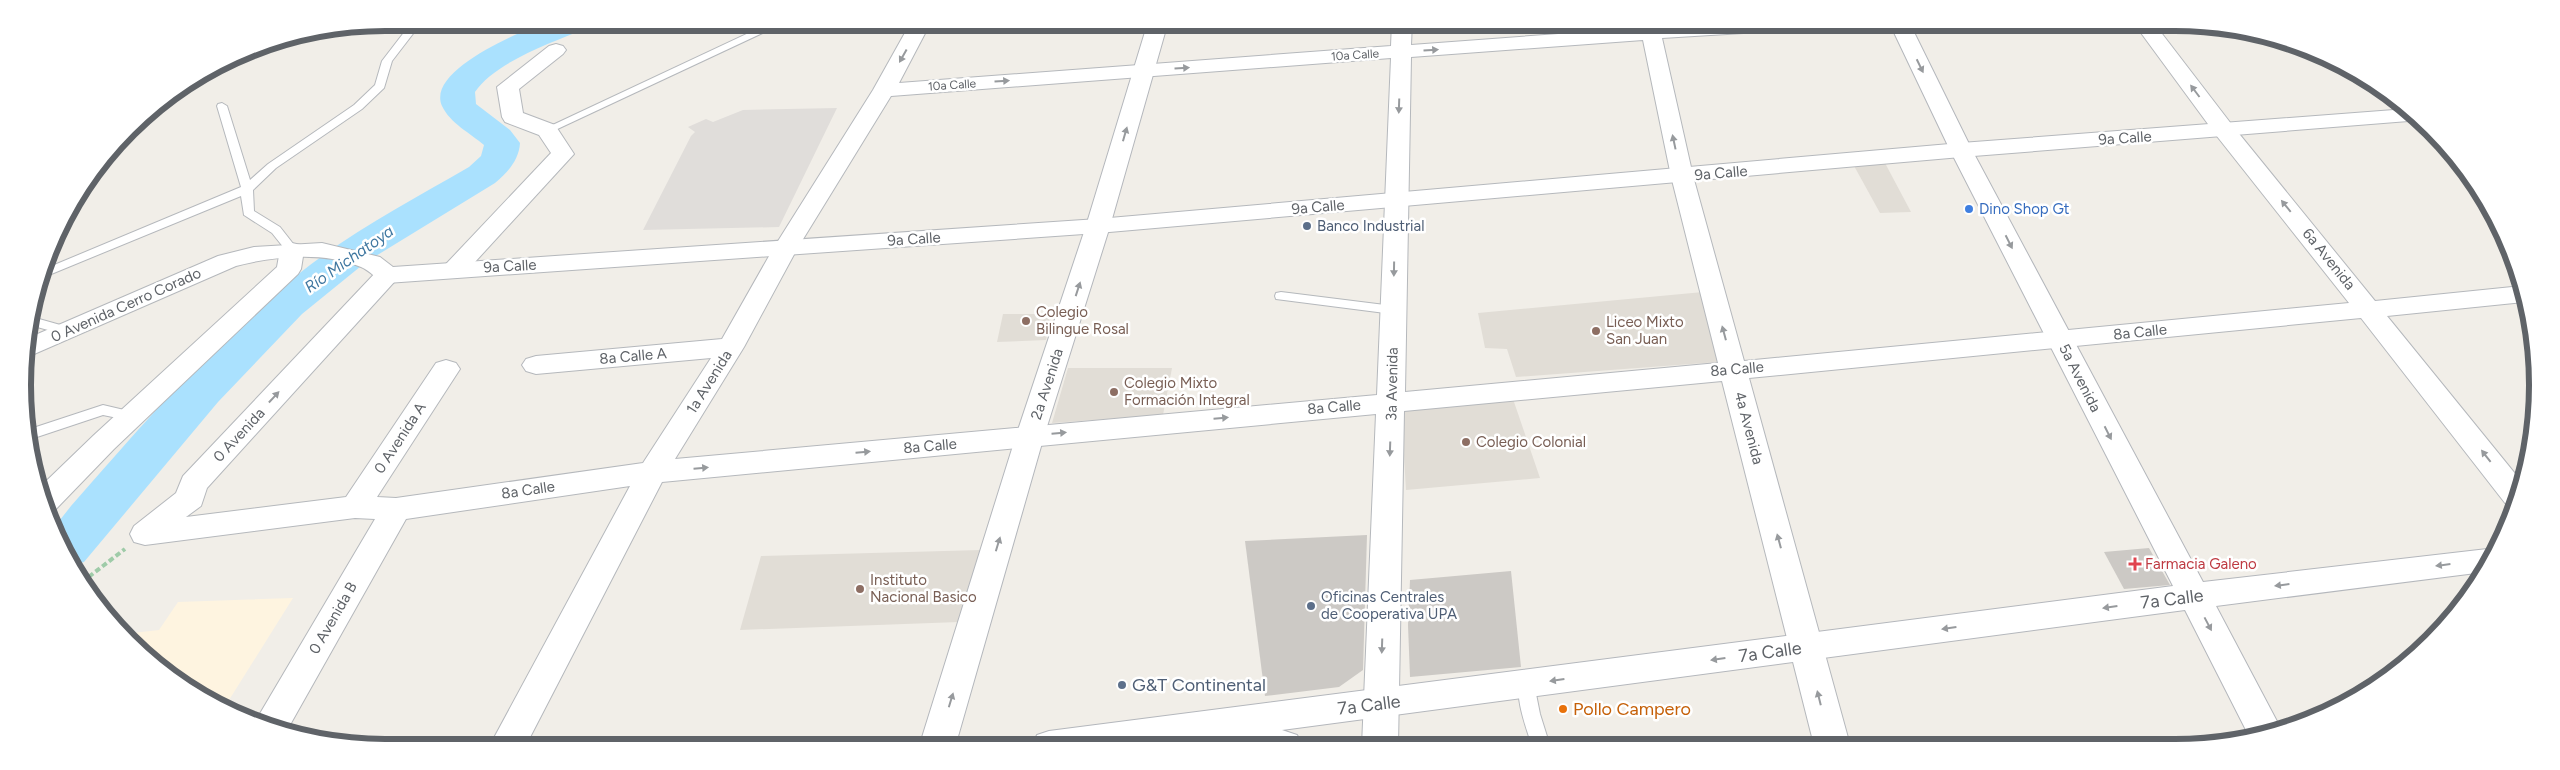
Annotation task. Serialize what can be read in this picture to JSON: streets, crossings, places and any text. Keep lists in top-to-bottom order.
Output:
{
  "streets": {
    "street": [
      "10a Calle",
      "9a Calle",
      "6a Avenida",
      "0 Avenida Cerro Corado",
      "8a Calle",
      "8a Calle A",
      "5a Avenida",
      "1a Avenida",
      "2a Avenida",
      "3a Avenida",
      "4a Avenida",
      "0 Avenida",
      "0 Avenida A",
      "7a Calle",
      "0 Avenida B"
    ]
  },
  "crossings": [
    ["10a Calle", "1a Avenida"],
    ["10a Calle", "2a Avenida"],
    ["10a Calle", "3a Avenida"],
    ["9a Calle", "6a Avenida"],
    ["9a Calle", "0 Avenida Cerro Corado"],
    ["9a Calle", "5a Avenida"],
    ["9a Calle", "1a Avenida"],
    ["9a Calle", "2a Avenida"],
    ["9a Calle", "3a Avenida"],
    ["9a Calle", "4a Avenida"],
    ["9a Calle", "0 Avenida"],
    ["6a Avenida", "8a Calle"],
    ["8a Calle", "5a Avenida"],
    ["8a Calle", "1a Avenida"],
    ["8a Calle", "2a Avenida"],
    ["8a Calle", "3a Avenida"],
    ["8a Calle", "4a Avenida"],
    ["8a Calle", "0 Avenida"],
    ["8a Calle", "0 Avenida A"],
    ["8a Calle", "0 Avenida B"],
    ["8a Calle A", "1a Avenida"],
    ["5a Avenida", "7a Calle"],
    ["3a Avenida", "7a Calle"],
    ["4a Avenida", "7a Calle"]
  ],
  "one_way": [
    "10a Calle",
    "6a Avenida",
    "5a Avenida",
    "2a Avenida",
    "3a Avenida",
    "4a Avenida",
    "7a Calle"
  ],
  "water": ["Río Michatoya"],
  "places": {
    "other": [
      "Dino Shop Gt",
      "Banco Industrial",
      "Colegio Bilingue Rosal",
      "Liceo Mixto San Juan",
      "Colegio Mixto Formación Integral",
      "Colegio Colonial",
      "Instituto Nacional Basico",
      "Oficinas Centrales de Cooperativa UPA",
      "G&T Continental",
      "Pollo Campero"
    ],
    "health": ["Farmacia Galeno"]
  }
}
